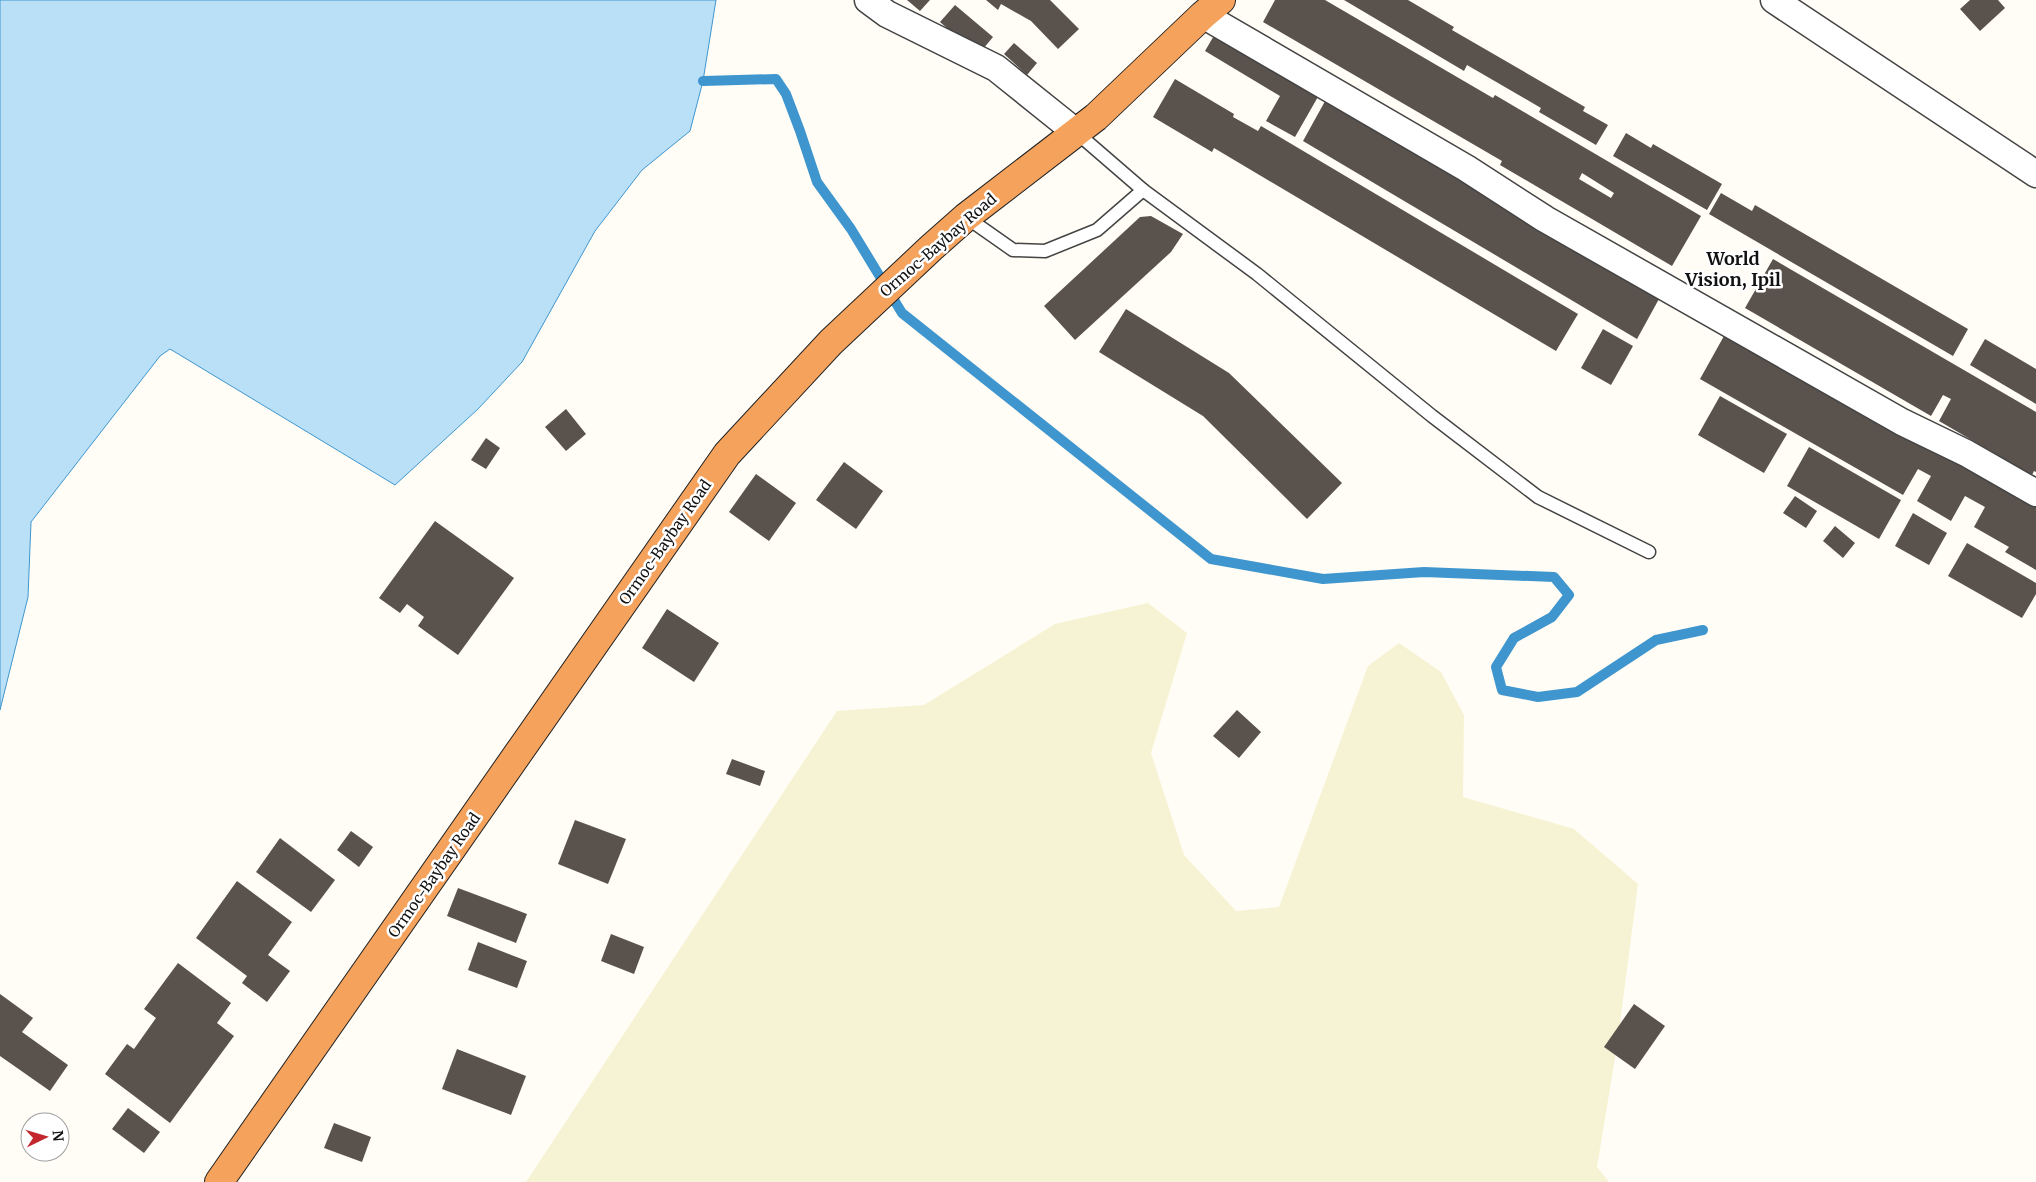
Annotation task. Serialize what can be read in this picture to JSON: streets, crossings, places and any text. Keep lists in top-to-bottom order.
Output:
{
  "streets": {
    "highway": ["Ormoc-Baybay Road"]
  },
  "districts": ["World Vision, Ipil"],
  "north": "right"
}
